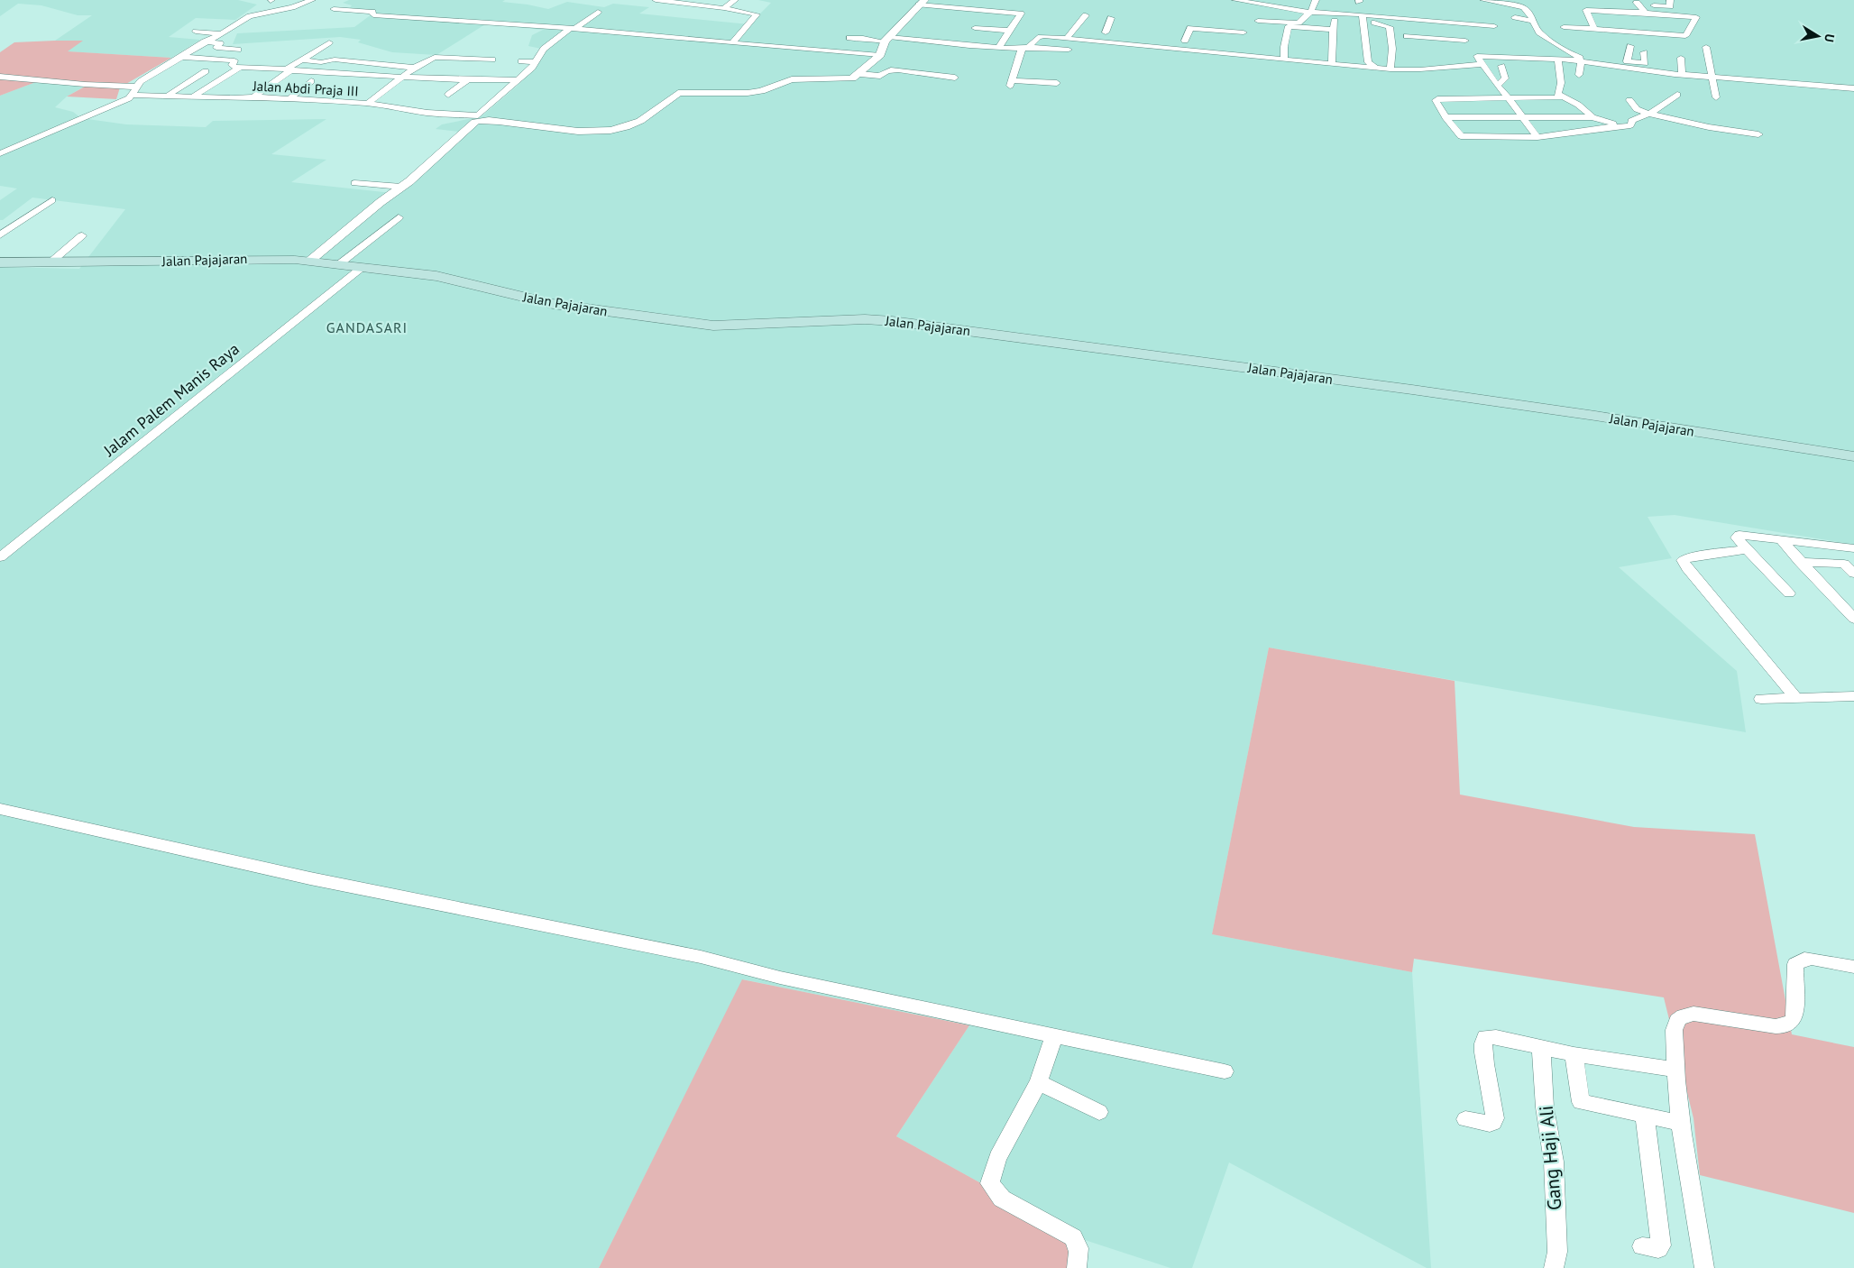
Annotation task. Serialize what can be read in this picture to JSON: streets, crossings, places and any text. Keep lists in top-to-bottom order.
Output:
{
  "streets": {
    "main road": ["Jalan Pajajaran"],
    "street": ["Jalan Abdi Praja III", "Jalam Palem Manis Raya", "Gang Haji Ali"]
  },
  "crossings": [
    ["Jalan Pajajaran", "Jalam Palem Manis Raya"]
  ],
  "districts": ["GANDASARI"],
  "north": "right"
}
